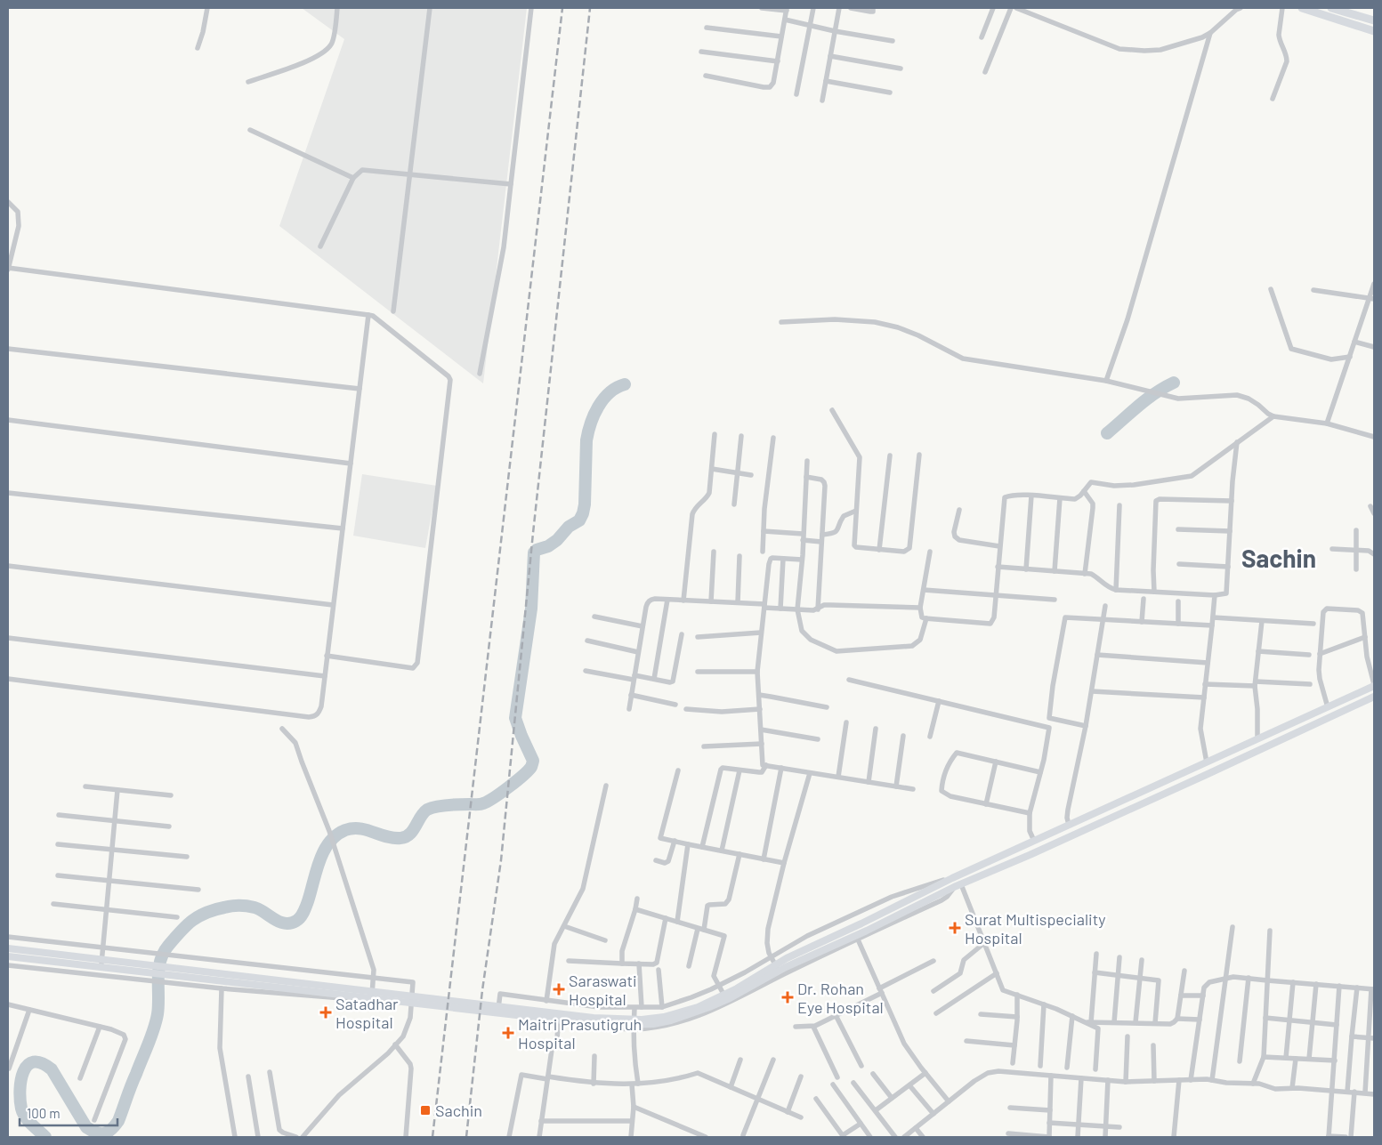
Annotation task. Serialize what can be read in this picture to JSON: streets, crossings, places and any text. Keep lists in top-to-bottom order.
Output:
{
  "districts": ["Sachin"],
  "places": {
    "health": [
      "Surat Multispeciality Hospital",
      "Saraswati Hospital",
      "Dr. Rohan Eye Hospital",
      "Satadhar Hospital",
      "Maitri Prasutigruh Hospital"
    ],
    "transit": ["Sachin"]
  },
  "scale_bar": "100 m"
}
